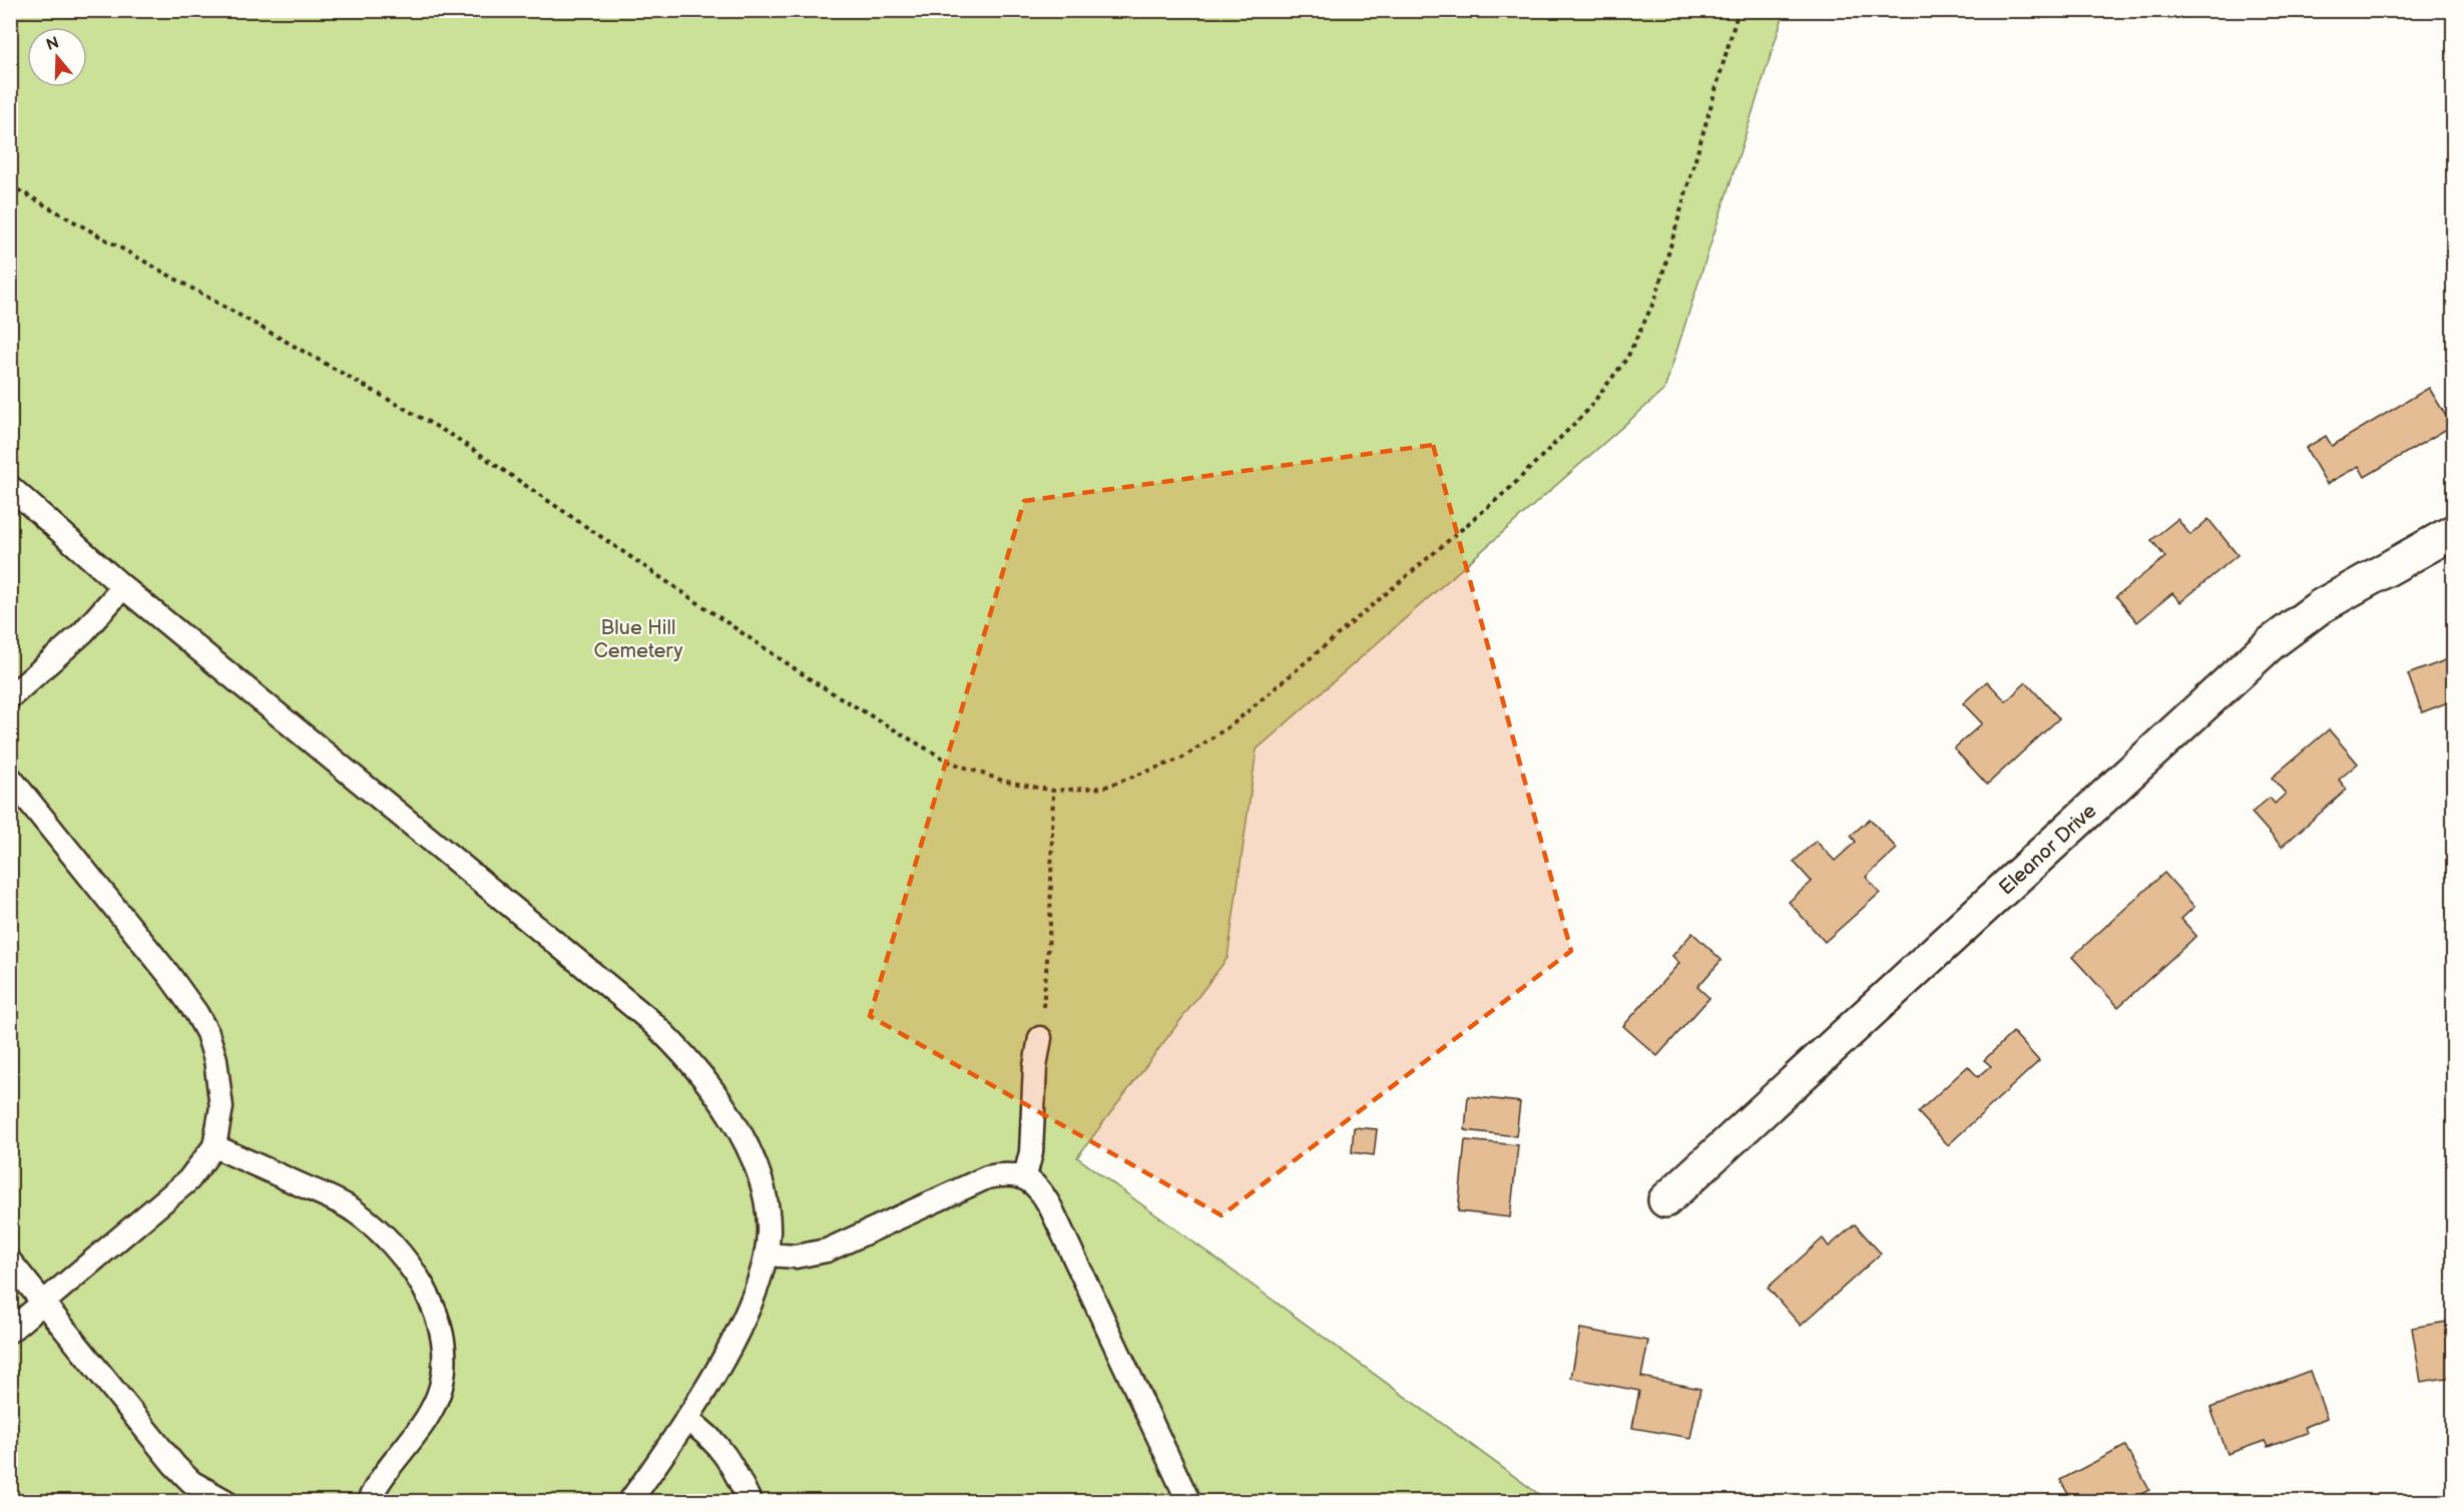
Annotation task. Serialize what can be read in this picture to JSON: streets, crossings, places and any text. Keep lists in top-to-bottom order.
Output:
{
  "streets": {
    "street": ["Eleanor Drive"]
  },
  "parks": ["Blue Hill Cemetery"],
  "north": "top"
}
